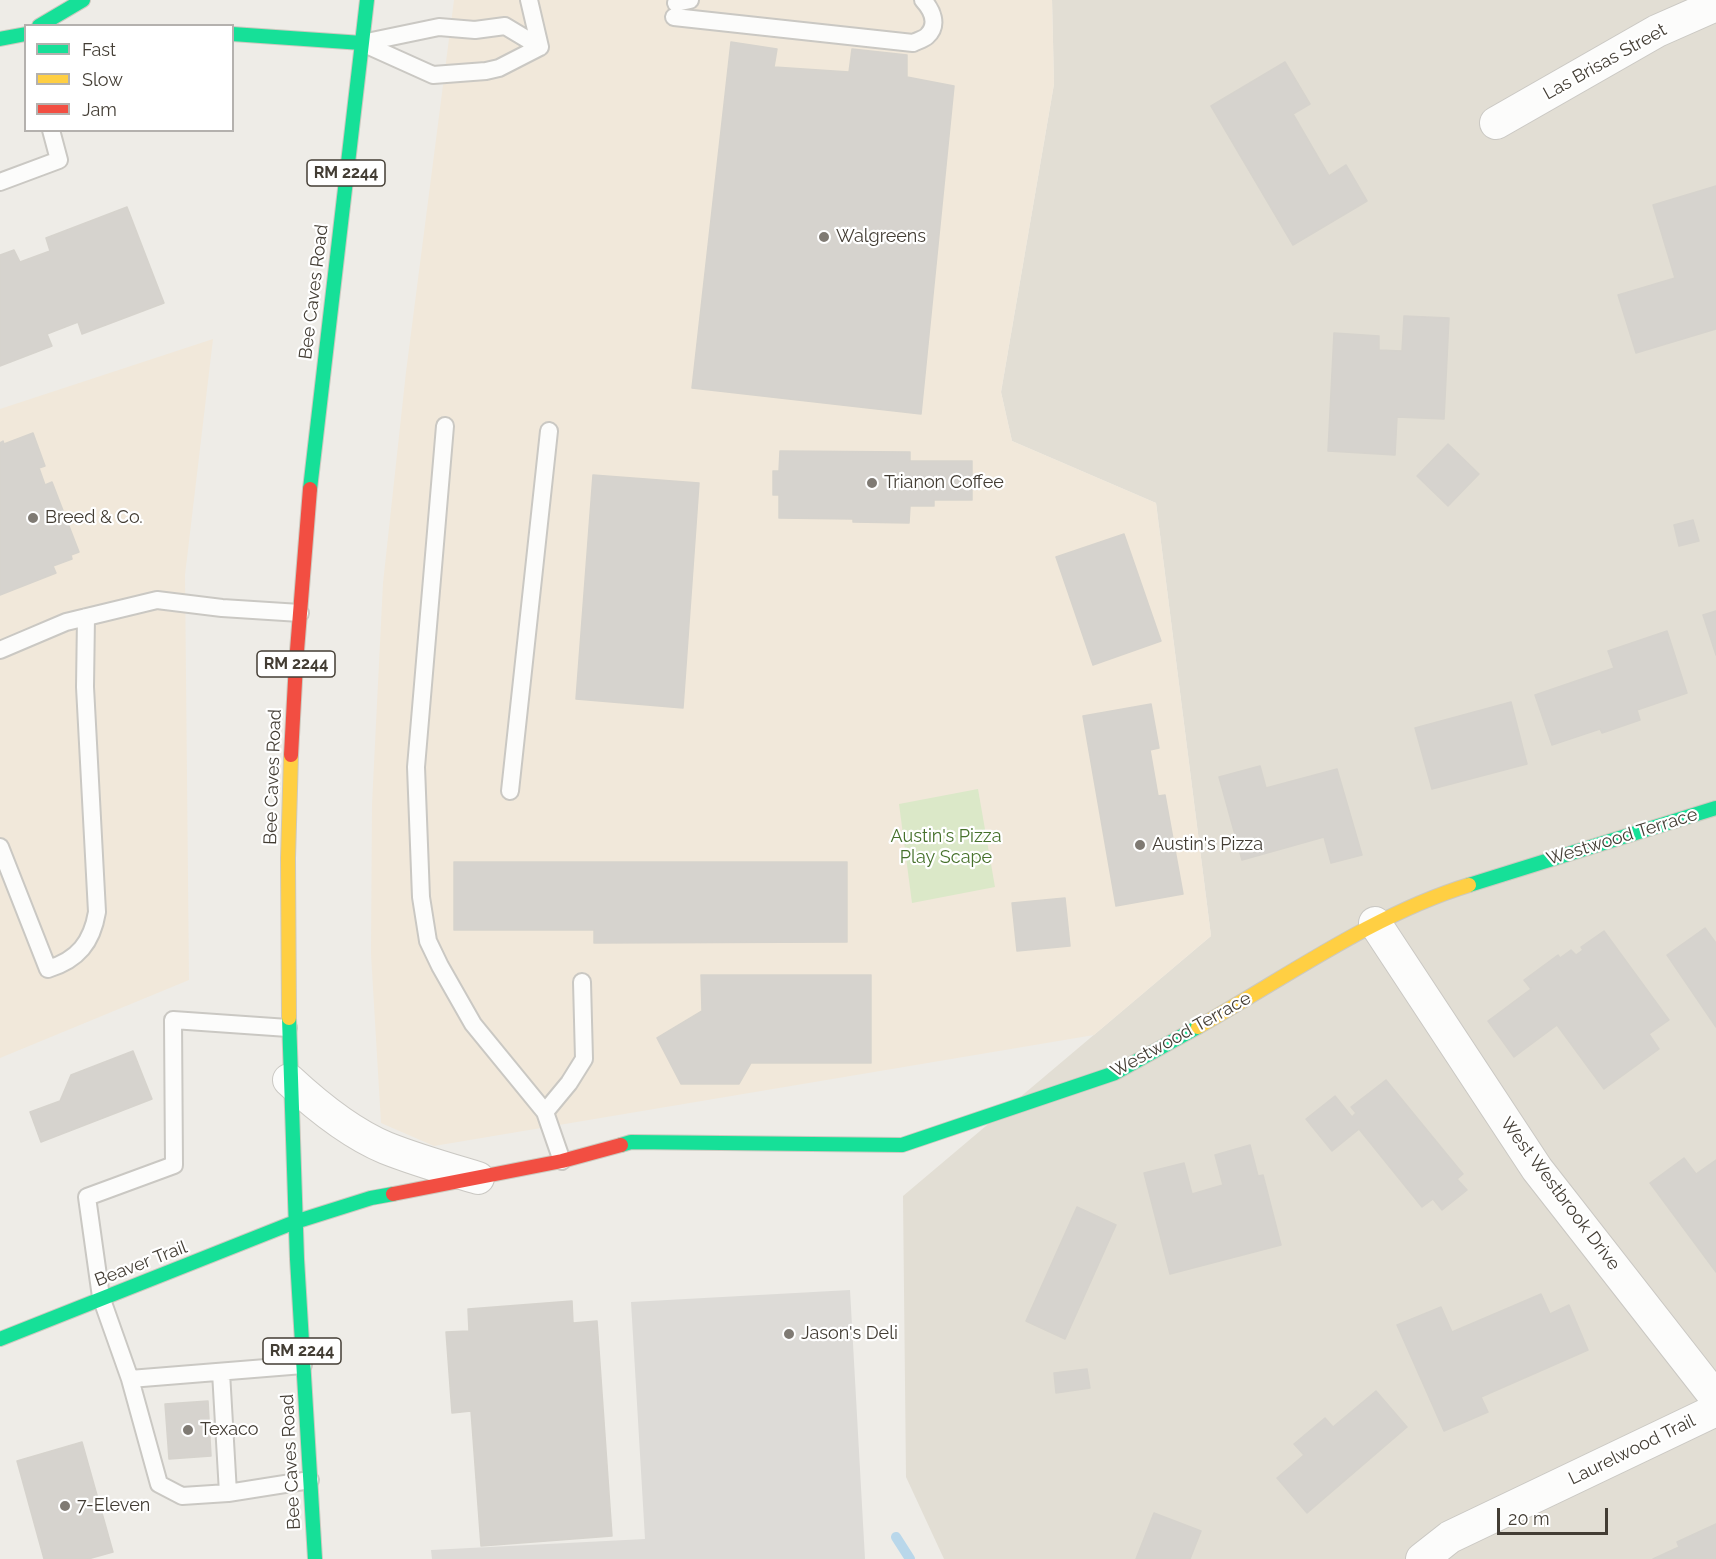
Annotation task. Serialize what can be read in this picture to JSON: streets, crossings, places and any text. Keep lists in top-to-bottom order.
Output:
{
  "streets": {
    "street": [
      "Las Brisas Street",
      "RM 2244",
      "Bee Caves Road",
      "Westwood Terrace",
      "West Westbrook Drive",
      "Beaver Trail",
      "Laurelwood Trail"
    ]
  },
  "crossings": [
    ["Bee Caves Road", "Westwood Terrace"],
    ["Bee Caves Road", "Beaver Trail"],
    ["Westwood Terrace", "West Westbrook Drive"],
    ["Westwood Terrace", "Beaver Trail"]
  ],
  "parks": ["Austin's Pizza Play Scape"],
  "places": [
    "Walgreens",
    "Trianon Coffee",
    "Breed & Co.",
    "Austin's Pizza",
    "Jason's Deli",
    "Texaco",
    "7-Eleven"
  ],
  "legend": ["Fast", "Slow", "Jam"],
  "scale_bar": "20 m"
}
